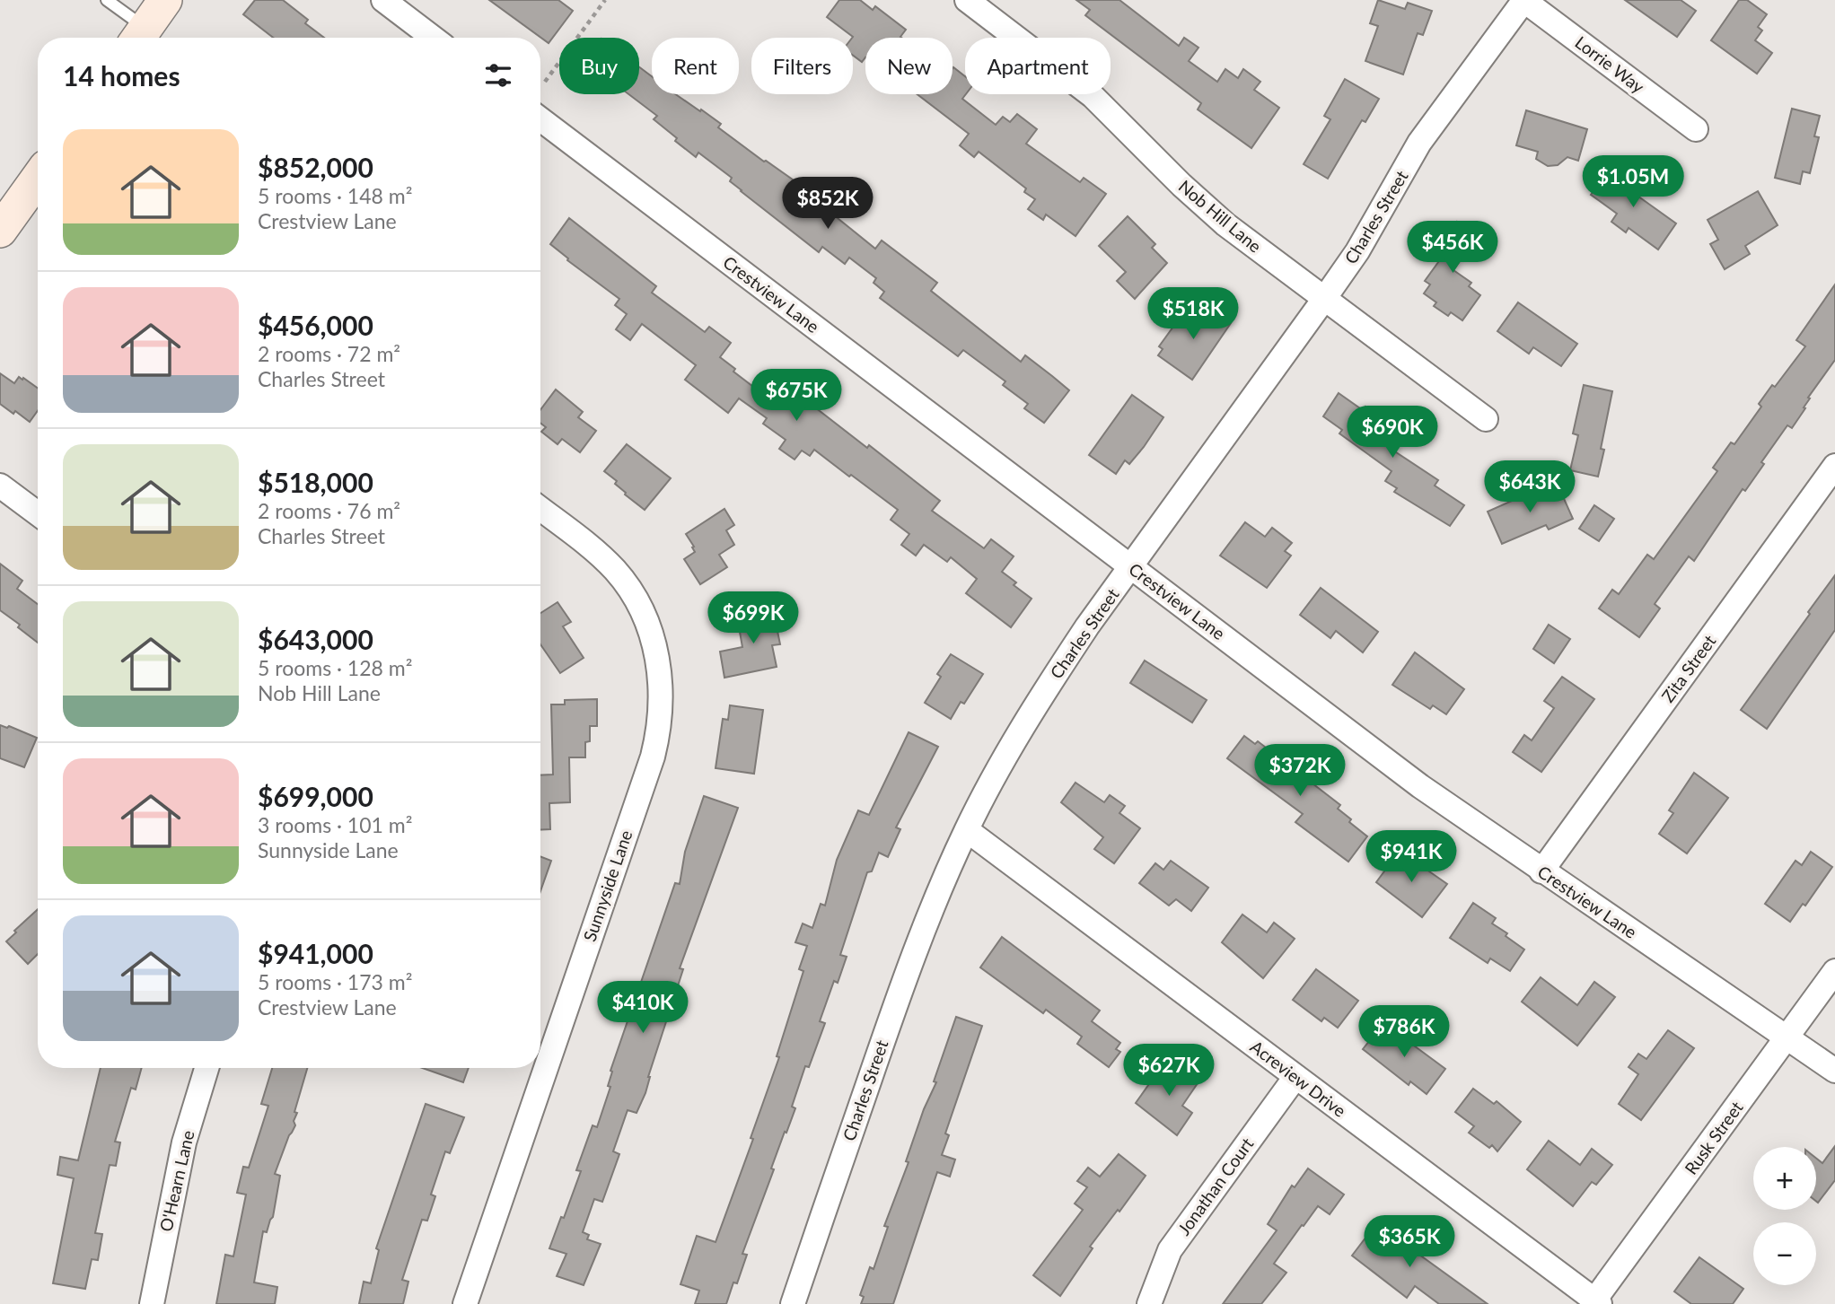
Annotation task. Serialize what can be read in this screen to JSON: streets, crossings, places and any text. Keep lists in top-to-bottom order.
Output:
{
  "streets": {
    "street": [
      "Lorrie Way",
      "Nob Hill Lane",
      "Charles Street",
      "Crestview Lane",
      "Zita Street",
      "Sunnyside Lane",
      "Acreview Drive",
      "Rusk Street",
      "O'Hearn Lane",
      "Jonathan Court"
    ]
  },
  "crossings": [
    ["Lorrie Way", "Charles Street"],
    ["Nob Hill Lane", "Charles Street"],
    ["Charles Street", "Crestview Lane"],
    ["Charles Street", "Acreview Drive"],
    ["Crestview Lane", "Zita Street"],
    ["Crestview Lane", "Rusk Street"],
    ["Acreview Drive", "Rusk Street"],
    ["Acreview Drive", "Jonathan Court"]
  ],
  "page": {
    "chip": [
      "Buy",
      "Rent",
      "Filters",
      "New",
      "Apartment"
    ],
    "heading": "14 homes",
    "list": [
      {
        "name": "$852,000",
        "note": "5 rooms · 148 m² · Crestview Lane"
      },
      {
        "name": "$456,000",
        "note": "2 rooms · 72 m² · Charles Street"
      },
      {
        "name": "$518,000",
        "note": "2 rooms · 76 m² · Charles Street"
      },
      {
        "name": "$643,000",
        "note": "5 rooms · 128 m² · Nob Hill Lane"
      },
      {
        "name": "$699,000",
        "note": "3 rooms · 101 m² · Sunnyside Lane"
      },
      {
        "name": "$941,000",
        "note": "5 rooms · 173 m² · Crestview Lane"
      }
    ],
    "price": [
      "$1.05M",
      "$852K",
      "$456K",
      "$518K",
      "$675K",
      "$690K",
      "$643K",
      "$699K",
      "$372K",
      "$941K",
      "$410K",
      "$786K",
      "$627K",
      "$365K"
    ],
    "map_buttons": ["+", "−"]
  }
}
